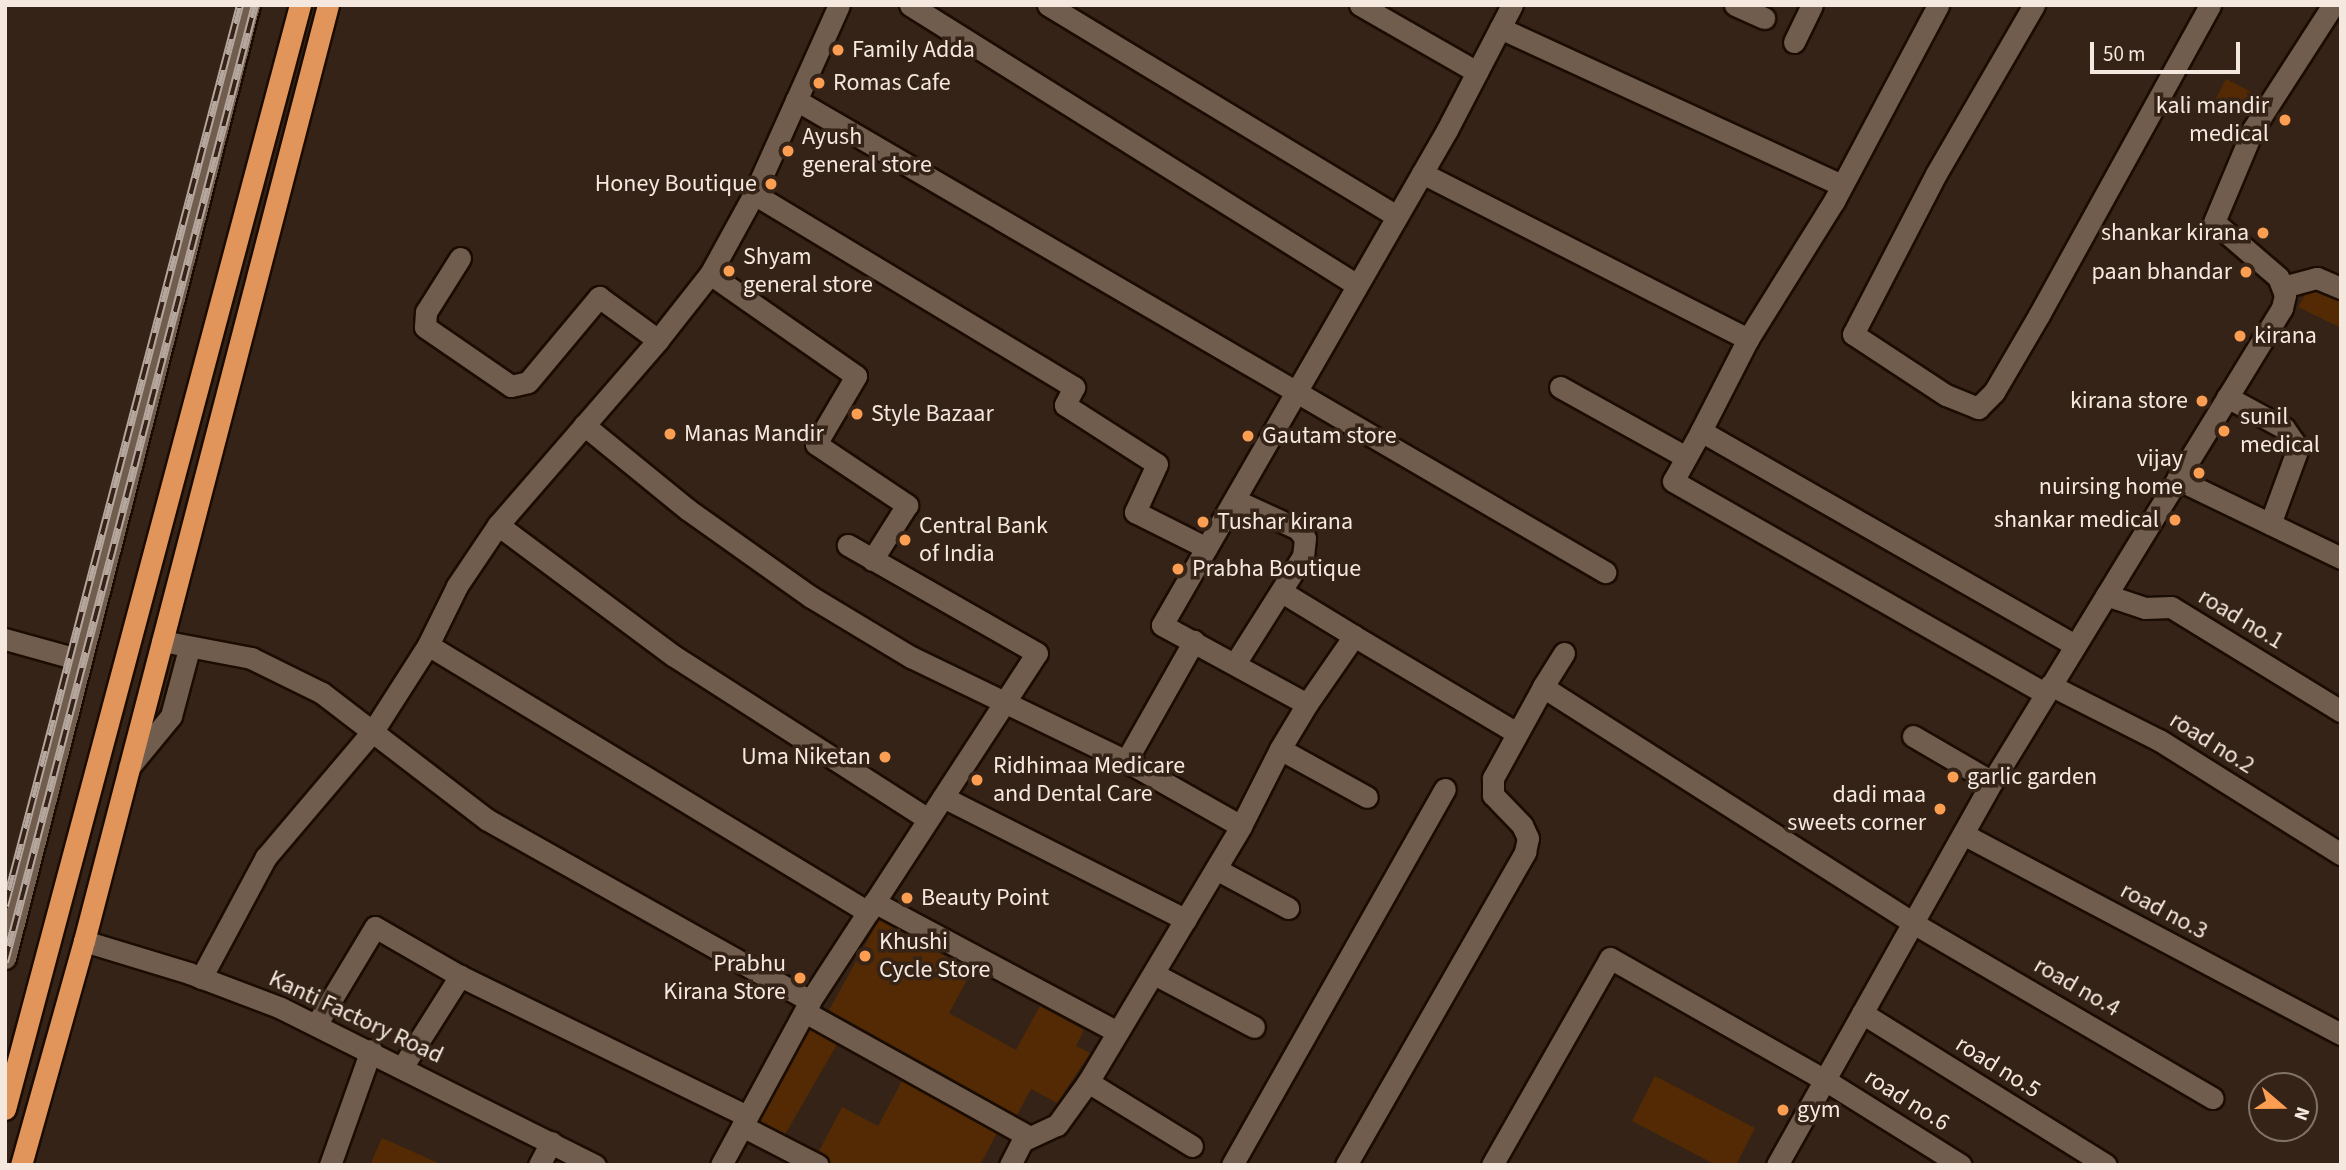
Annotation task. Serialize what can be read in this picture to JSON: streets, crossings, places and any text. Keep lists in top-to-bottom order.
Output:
{
  "streets": {
    "street": [
      "road no.1",
      "road no.2",
      "road no.3",
      "road no.4",
      "Kanti Factory Road",
      "road no.5",
      "road no.6"
    ]
  },
  "places": [
    "Family Adda",
    "Romas Cafe",
    "kali mandir medical",
    "Ayush general store",
    "Honey Boutique",
    "shankar kirana",
    "Shyam general store",
    "paan bhandar",
    "kirana",
    "kirana store",
    "Style Bazaar",
    "sunil medical",
    "Manas Mandir",
    "Gautam store",
    "vijay nuirsing home",
    "shankar medical",
    "Tushar kirana",
    "Central Bank of India",
    "Prabha Boutique",
    "Uma Niketan",
    "garlic garden",
    "Ridhimaa Medicare and Dental Care",
    "dadi maa sweets corner",
    "Beauty Point",
    "Khushi Cycle Store",
    "Prabhu Kirana Store",
    "gym"
  ],
  "scale_bar": "50 m",
  "north": "right"
}
